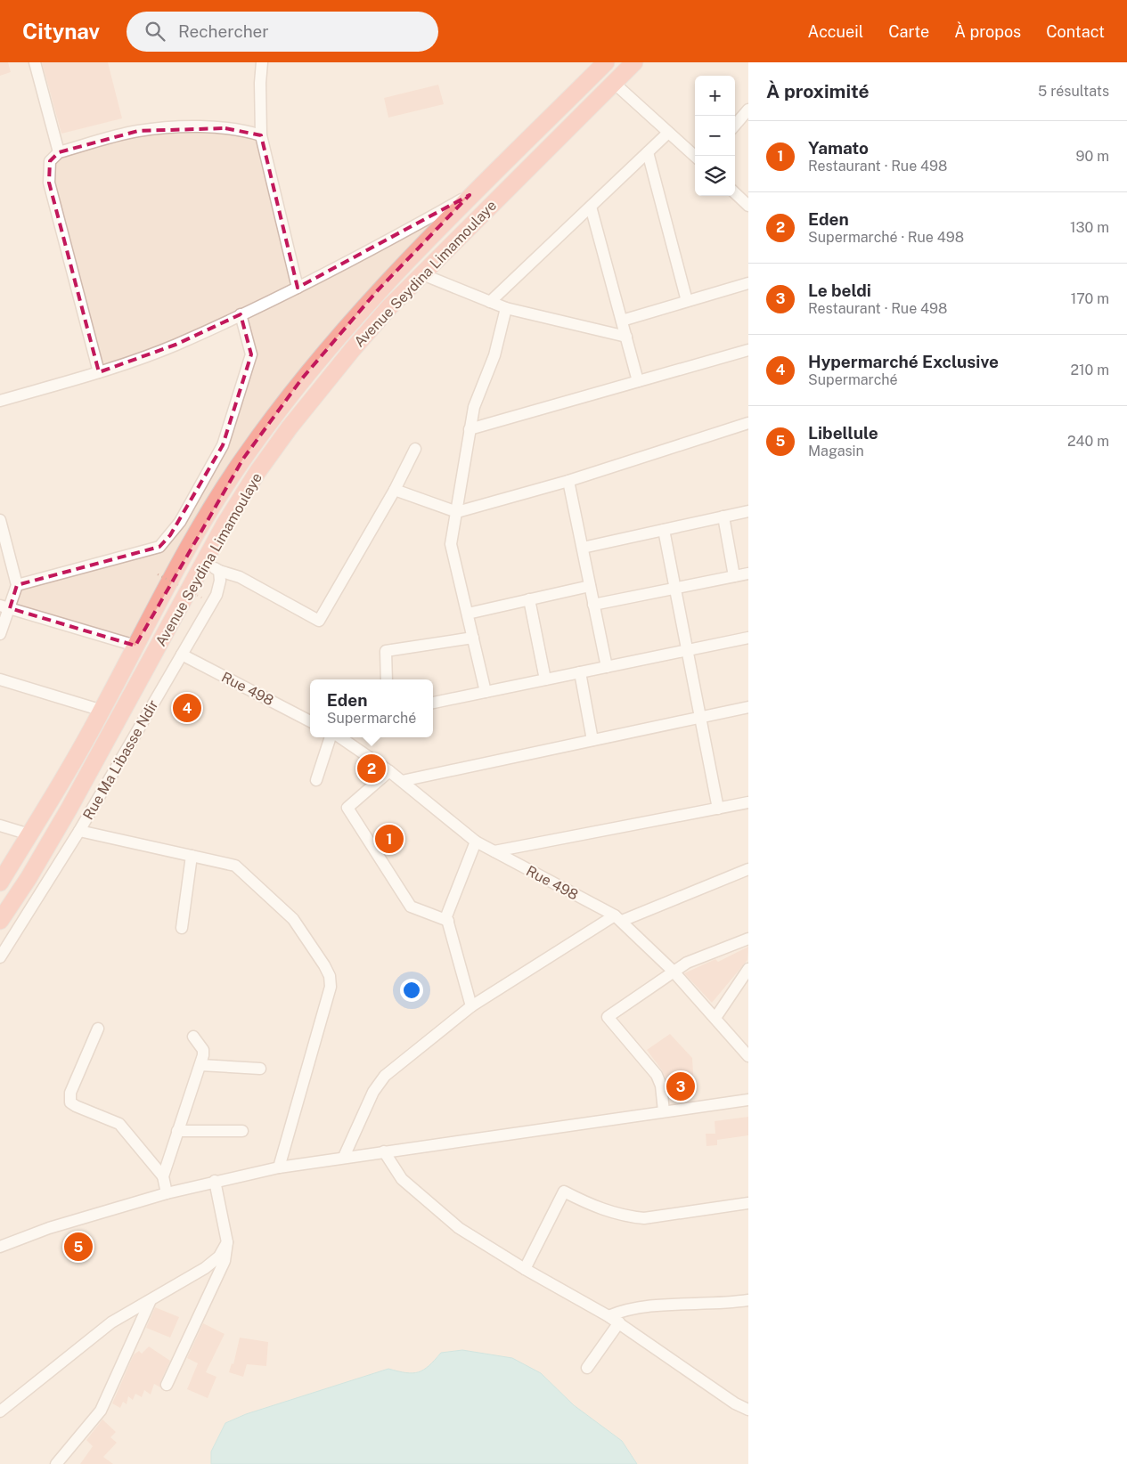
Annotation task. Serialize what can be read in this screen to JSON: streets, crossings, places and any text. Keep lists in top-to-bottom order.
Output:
{
  "streets": {
    "highway": ["Avenue Seydina Limamoulaye"],
    "street": ["Rue 498", "Rue Ma Libasse Ndir"]
  },
  "crossings": [
    ["Avenue Seydina Limamoulaye", "Rue Ma Libasse Ndir"],
    ["Rue 498", "Rue Ma Libasse Ndir"]
  ],
  "page": {
    "header": "Citynav",
    "search": "Rechercher",
    "nav": [
      "Accueil",
      "Carte",
      "À propos",
      "Contact"
    ],
    "heading": ["À proximité", "5 résultats"],
    "map_buttons": ["+", "−"],
    "list": [
      {
        "mark": "1",
        "name": "Yamato",
        "note": "Restaurant · Rue 498",
        "value": "90 m"
      },
      {
        "mark": "2",
        "name": "Eden",
        "note": "Supermarché · Rue 498",
        "value": "130 m"
      },
      {
        "mark": "3",
        "name": "Le beldi",
        "note": "Restaurant · Rue 498",
        "value": "170 m"
      },
      {
        "mark": "4",
        "name": "Hypermarché Exclusive",
        "note": "Supermarché",
        "value": "210 m"
      },
      {
        "mark": "5",
        "name": "Libellule",
        "note": "Magasin",
        "value": "240 m"
      }
    ],
    "popup": ["Eden", "Supermarché"],
    "pins": [
      "4",
      "2",
      "1",
      "3",
      "5"
    ]
  }
}
